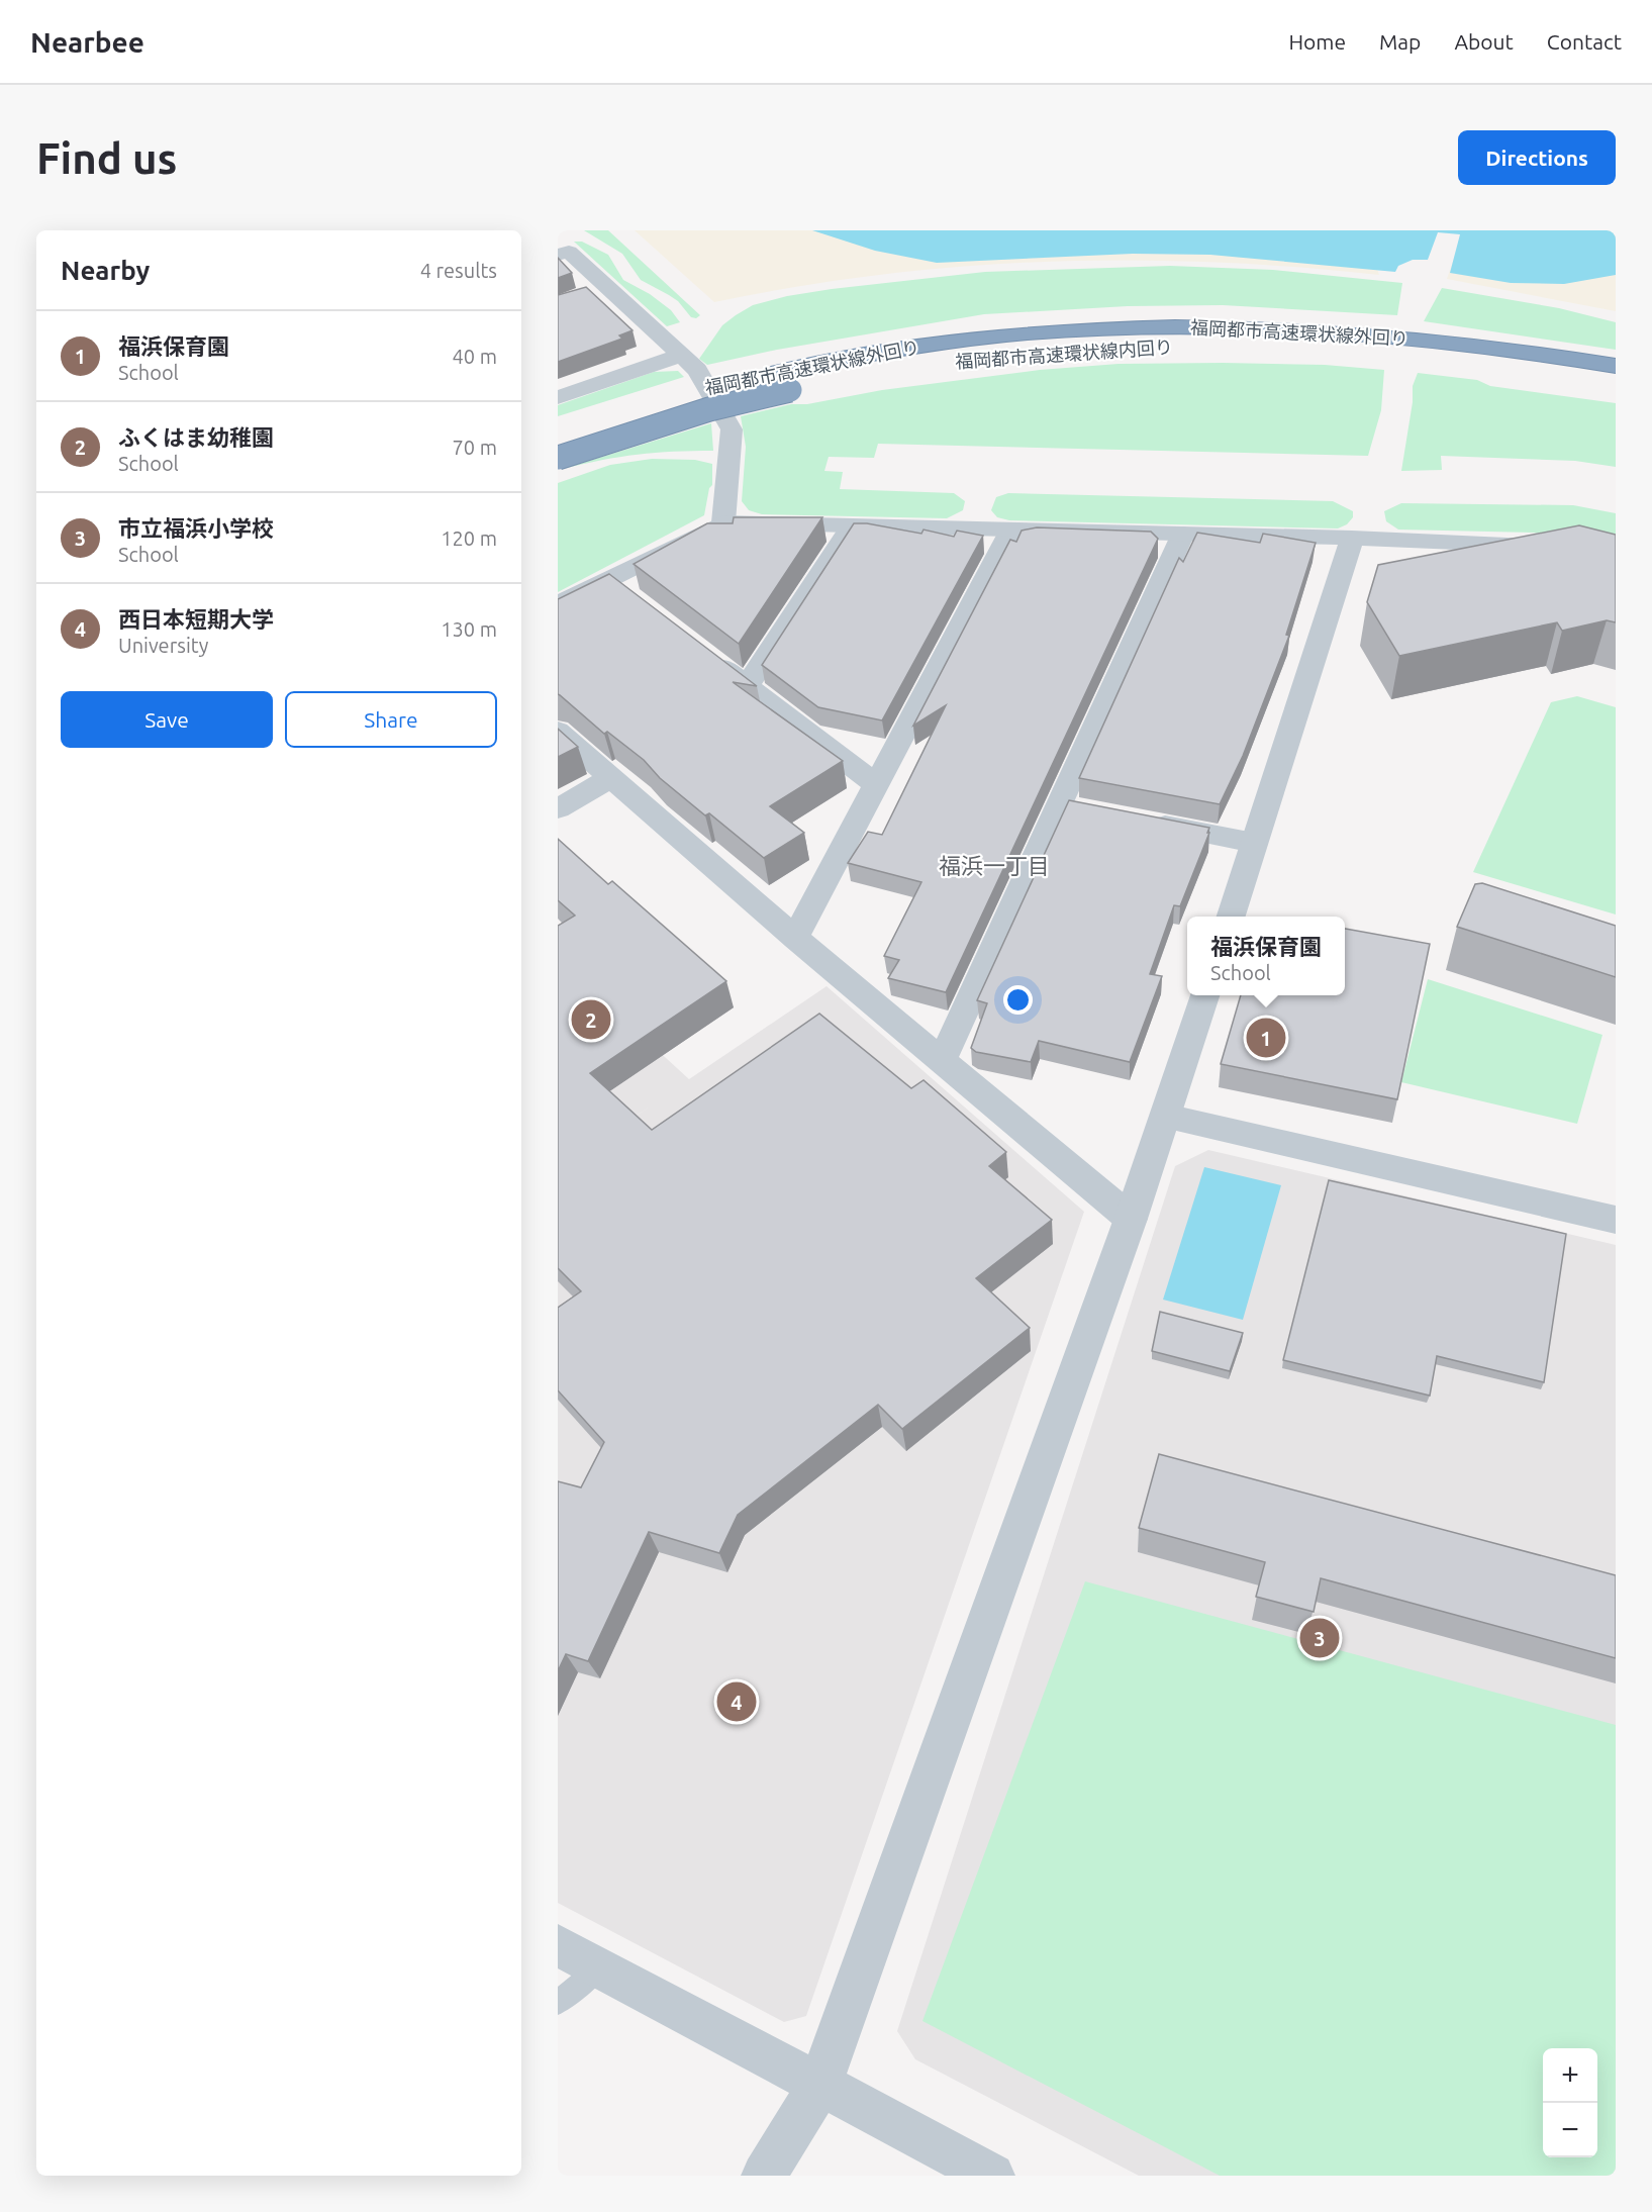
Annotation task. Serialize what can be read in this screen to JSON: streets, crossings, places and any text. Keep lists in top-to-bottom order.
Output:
{
  "streets": {
    "highway": ["福岡都市高速環状線外回り", "福岡都市高速環状線内回り"]
  },
  "crossings": [
    ["福岡都市高速環状線外回り", "福岡都市高速環状線内回り"]
  ],
  "districts": ["福浜一丁目"],
  "page": {
    "header": "Nearbee",
    "nav": [
      "Home",
      "Map",
      "About",
      "Contact"
    ],
    "buttons": [
      "Directions",
      ["Save", "Share"]
    ],
    "title": "Find us",
    "heading": ["Nearby", "4 results"],
    "list": [
      {
        "mark": "1",
        "name": "福浜保育園",
        "note": "School",
        "value": "40 m"
      },
      {
        "mark": "2",
        "name": "ふくはま幼稚園",
        "note": "School",
        "value": "70 m"
      },
      {
        "mark": "3",
        "name": "市立福浜小学校",
        "note": "School",
        "value": "120 m"
      },
      {
        "mark": "4",
        "name": "西日本短期大学",
        "note": "University",
        "value": "130 m"
      }
    ],
    "popup": ["福浜保育園", "School"],
    "pins": [
      "2",
      "1",
      "3",
      "4"
    ],
    "map_buttons": ["+", "−"]
  }
}
